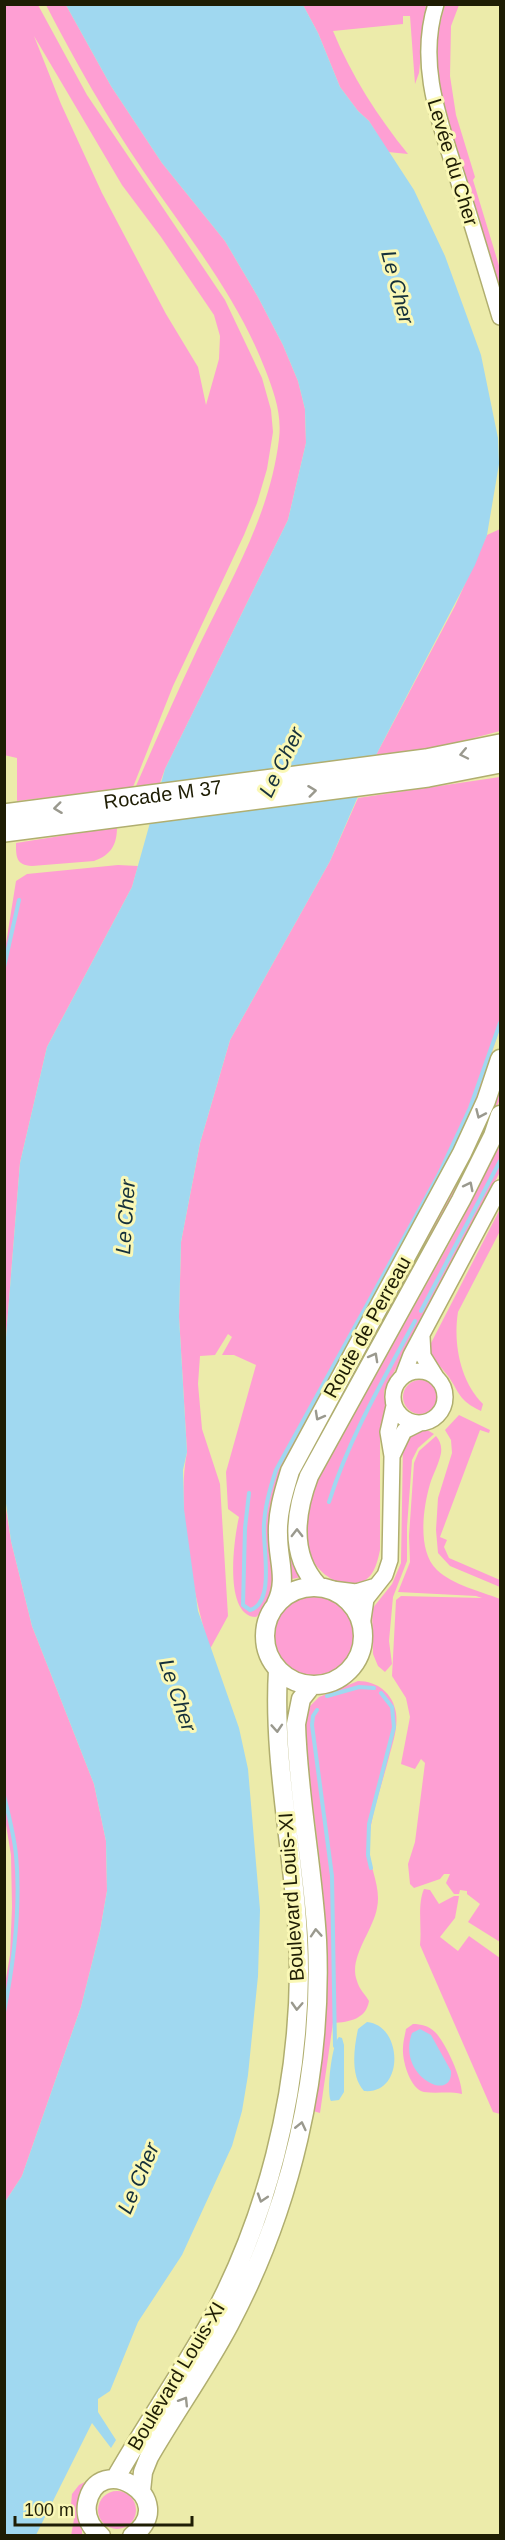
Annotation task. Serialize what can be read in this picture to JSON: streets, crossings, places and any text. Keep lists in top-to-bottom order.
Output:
{
  "streets": {
    "highway": ["Rocade M 37"],
    "main road": ["Route de Perreau", "Boulevard Louis-XI"],
    "street": ["Levée du Cher"]
  },
  "crossings": [
    ["Route de Perreau", "Boulevard Louis-XI"]
  ],
  "water": ["Le Cher"],
  "scale_bar": "100 m"
}
